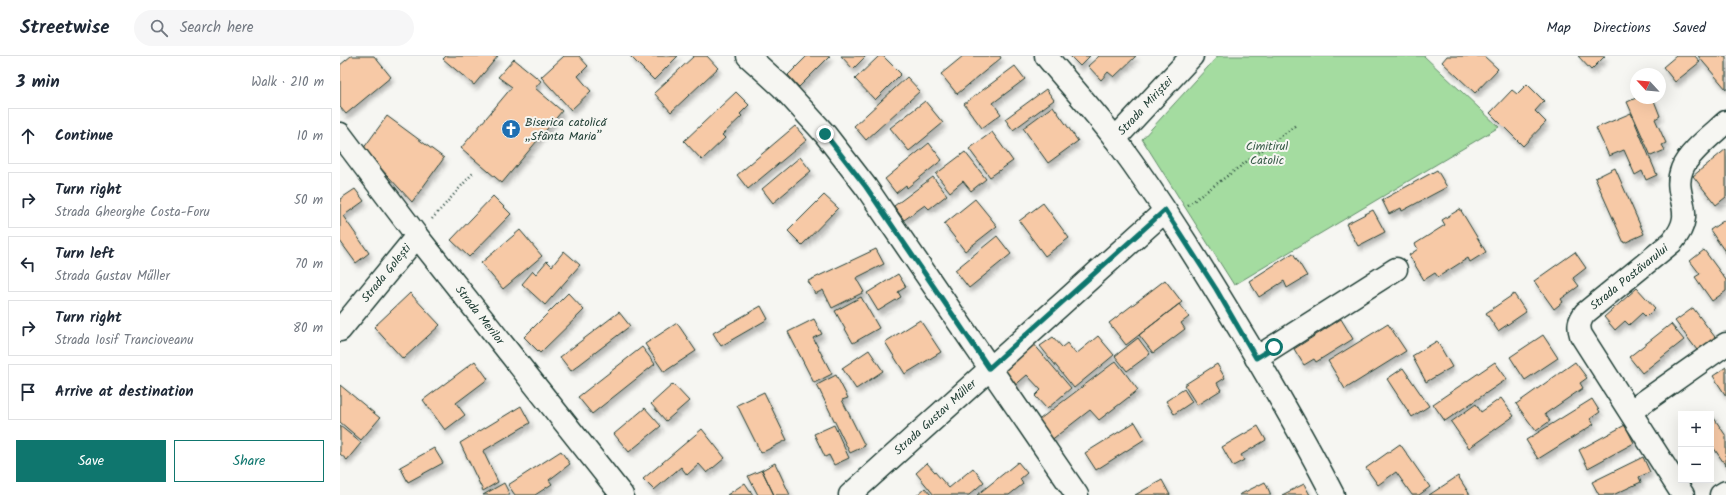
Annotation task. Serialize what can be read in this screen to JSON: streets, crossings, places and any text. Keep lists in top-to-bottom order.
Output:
{
  "streets": {
    "street": [
      "Strada Miriștei",
      "Strada Golești",
      "Strada Postăvarului",
      "Strada Merilor",
      "Strada Gustav Műller"
    ]
  },
  "crossings": [
    ["Strada Golești", "Strada Merilor"]
  ],
  "parks": ["Cimitirul Catolic"],
  "places": {
    "church": ["Biserica catolică „Sfânta Maria”"]
  },
  "north": "top left",
  "page": {
    "header": "Streetwise",
    "search": "Search here",
    "nav": ["Map", "Directions", "Saved"],
    "heading": ["3 min", "Walk · 210 m"],
    "list": [
      ["Continue", "10 m"],
      ["Turn right", "Strada Gheorghe Costa-Foru", "50 m"],
      ["Turn left", "Strada Gustav Műller", "70 m"],
      ["Turn right", "Strada Iosif Trancioveanu", "80 m"],
      "Arrive at destination"
    ],
    "map_buttons": ["+", "−"],
    "buttons": ["Save", "Share"]
  }
}
